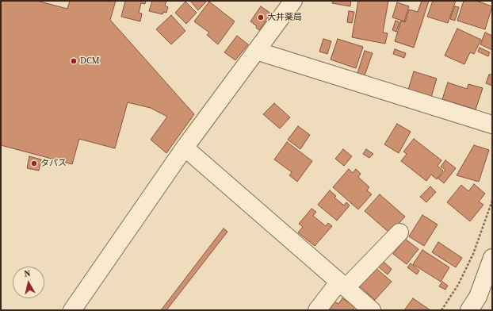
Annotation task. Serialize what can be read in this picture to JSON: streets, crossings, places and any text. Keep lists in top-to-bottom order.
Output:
{
  "places": ["大井薬局", "DCM", "タパス"],
  "north": "top"
}
